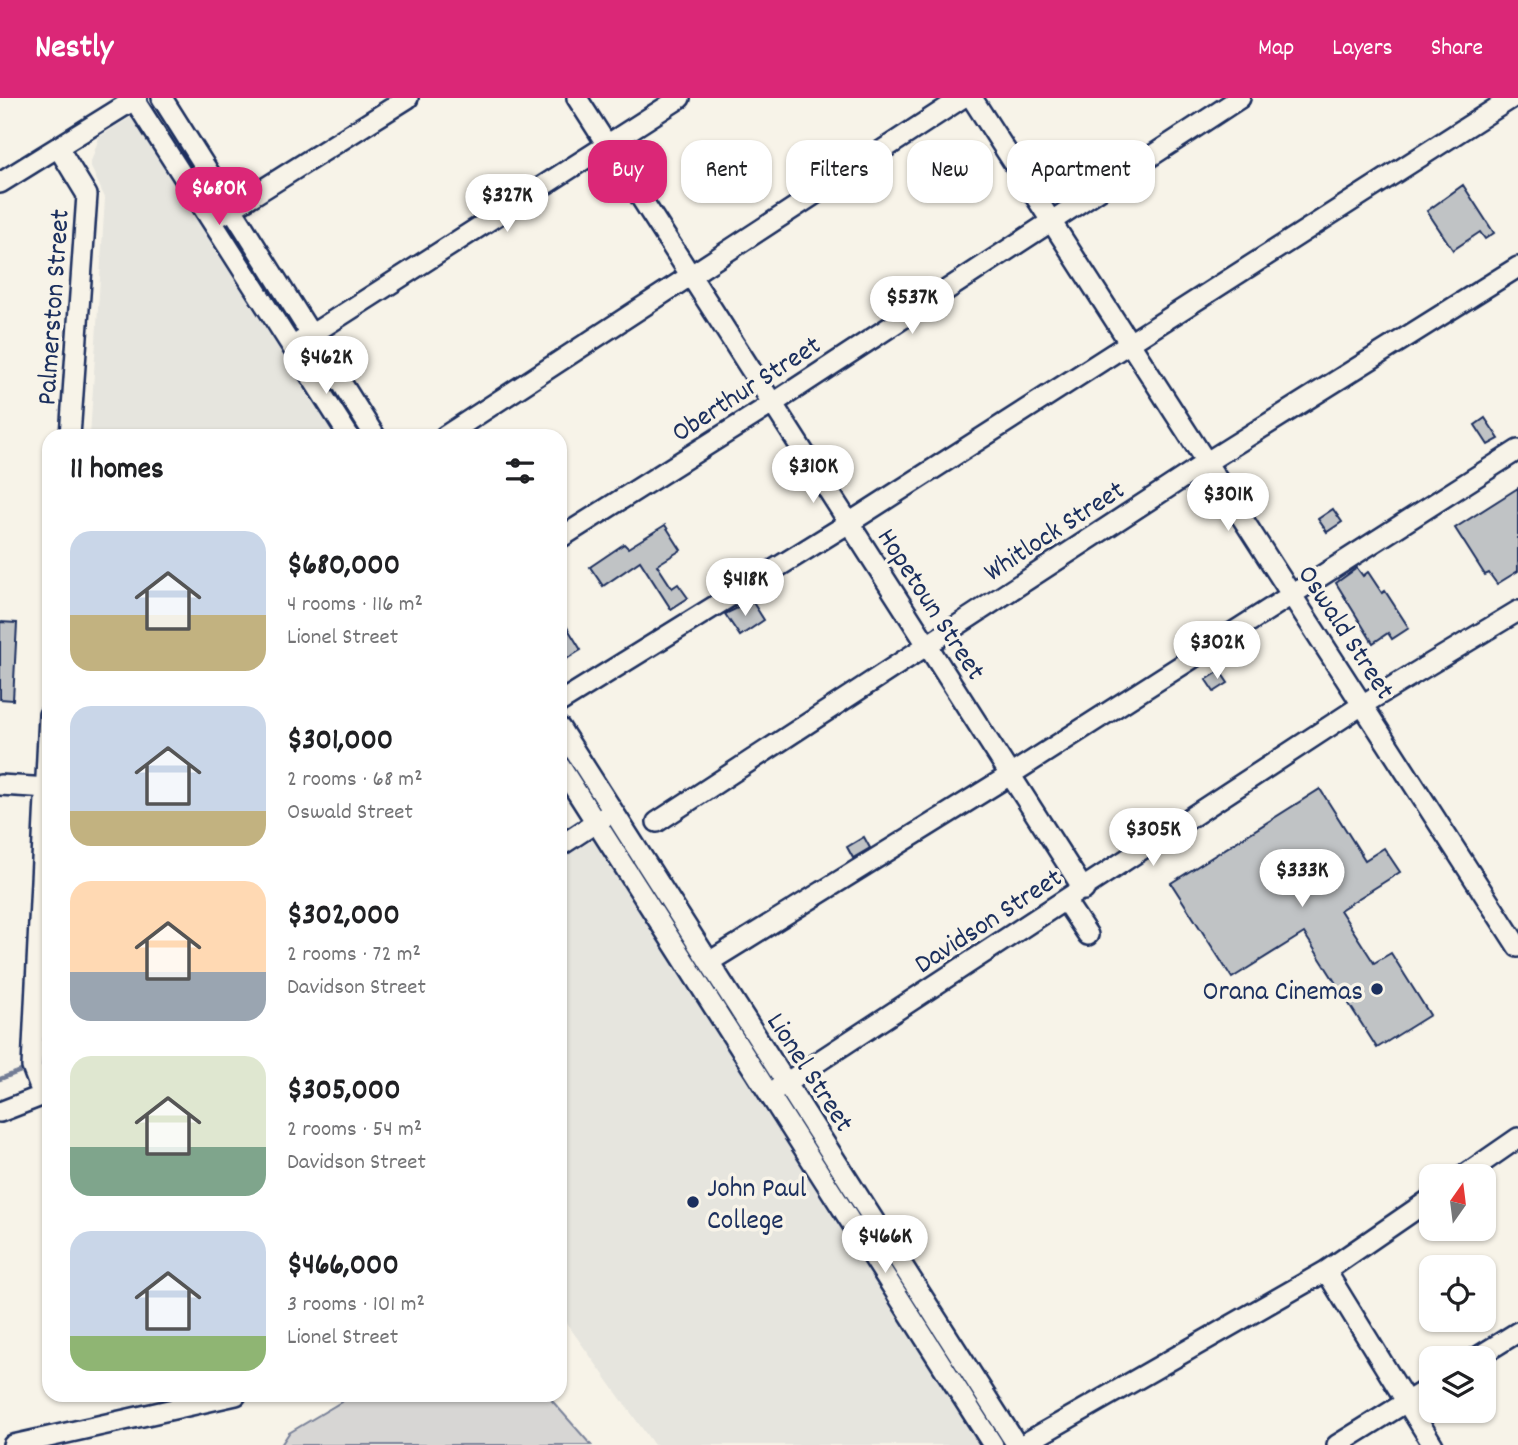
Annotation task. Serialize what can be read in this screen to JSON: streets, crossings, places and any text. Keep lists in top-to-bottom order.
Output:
{
  "streets": {
    "street": [
      "Palmerston Street",
      "Oberthur Street",
      "Whitlock Street",
      "Hopetoun Street",
      "Oswald Street",
      "Davidson Street",
      "Lionel Street"
    ]
  },
  "crossings": [
    ["Oberthur Street", "Hopetoun Street"],
    ["Oberthur Street", "Oswald Street"],
    ["Whitlock Street", "Hopetoun Street"],
    ["Whitlock Street", "Oswald Street"],
    ["Hopetoun Street", "Davidson Street"],
    ["Oswald Street", "Davidson Street"],
    ["Davidson Street", "Lionel Street"]
  ],
  "places": ["Orana Cinemas", "John Paul College"],
  "north": "top",
  "page": {
    "header": "Nestly",
    "nav": ["Map", "Layers", "Share"],
    "chip": [
      "Buy",
      "Rent",
      "Filters",
      "New",
      "Apartment"
    ],
    "price": [
      "$680K",
      "$327K",
      "$537K",
      "$462K",
      "$310K",
      "$301K",
      "$418K",
      "$302K",
      "$305K",
      "$333K",
      "$466K"
    ],
    "heading": "11 homes",
    "list": [
      {
        "name": "$680,000",
        "note": "4 rooms · 116 m² · Lionel Street"
      },
      {
        "name": "$301,000",
        "note": "2 rooms · 68 m² · Oswald Street"
      },
      {
        "name": "$302,000",
        "note": "2 rooms · 72 m² · Davidson Street"
      },
      {
        "name": "$305,000",
        "note": "2 rooms · 54 m² · Davidson Street"
      },
      {
        "name": "$466,000",
        "note": "3 rooms · 101 m² · Lionel Street"
      }
    ]
  }
}
